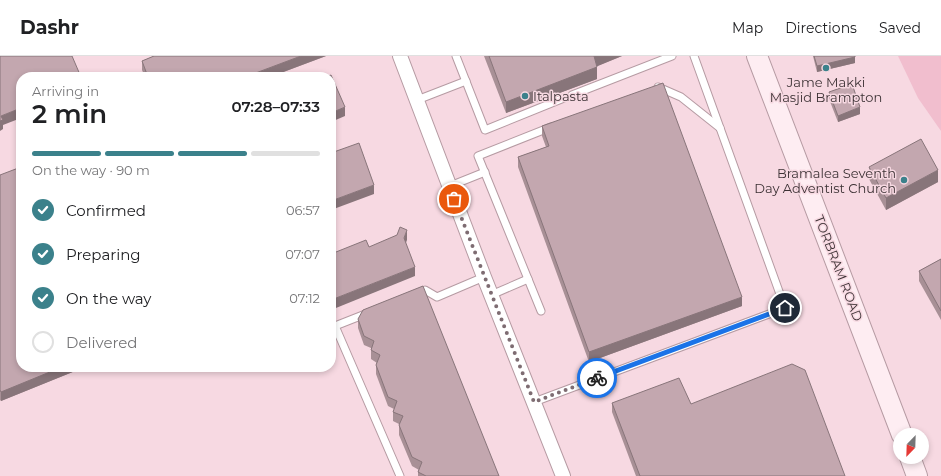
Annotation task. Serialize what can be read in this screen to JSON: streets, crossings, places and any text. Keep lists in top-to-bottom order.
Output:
{
  "streets": {
    "main road": ["TORBRAM ROAD"]
  },
  "places": ["Jame Makki Masjid Brampton", "Italpasta", "Bramalea Seventh Day Adventist Church"],
  "north": "bottom left",
  "page": {
    "header": "Dashr",
    "nav": ["Map", "Directions", "Saved"],
    "heading": ["2 min", "Arriving in", "07:28–07:33"],
    "bar": "On the way · 90 m",
    "list": [
      ["Confirmed", "06:57"],
      ["Preparing", "07:07"],
      ["On the way", "07:12"],
      "Delivered"
    ]
  }
}
